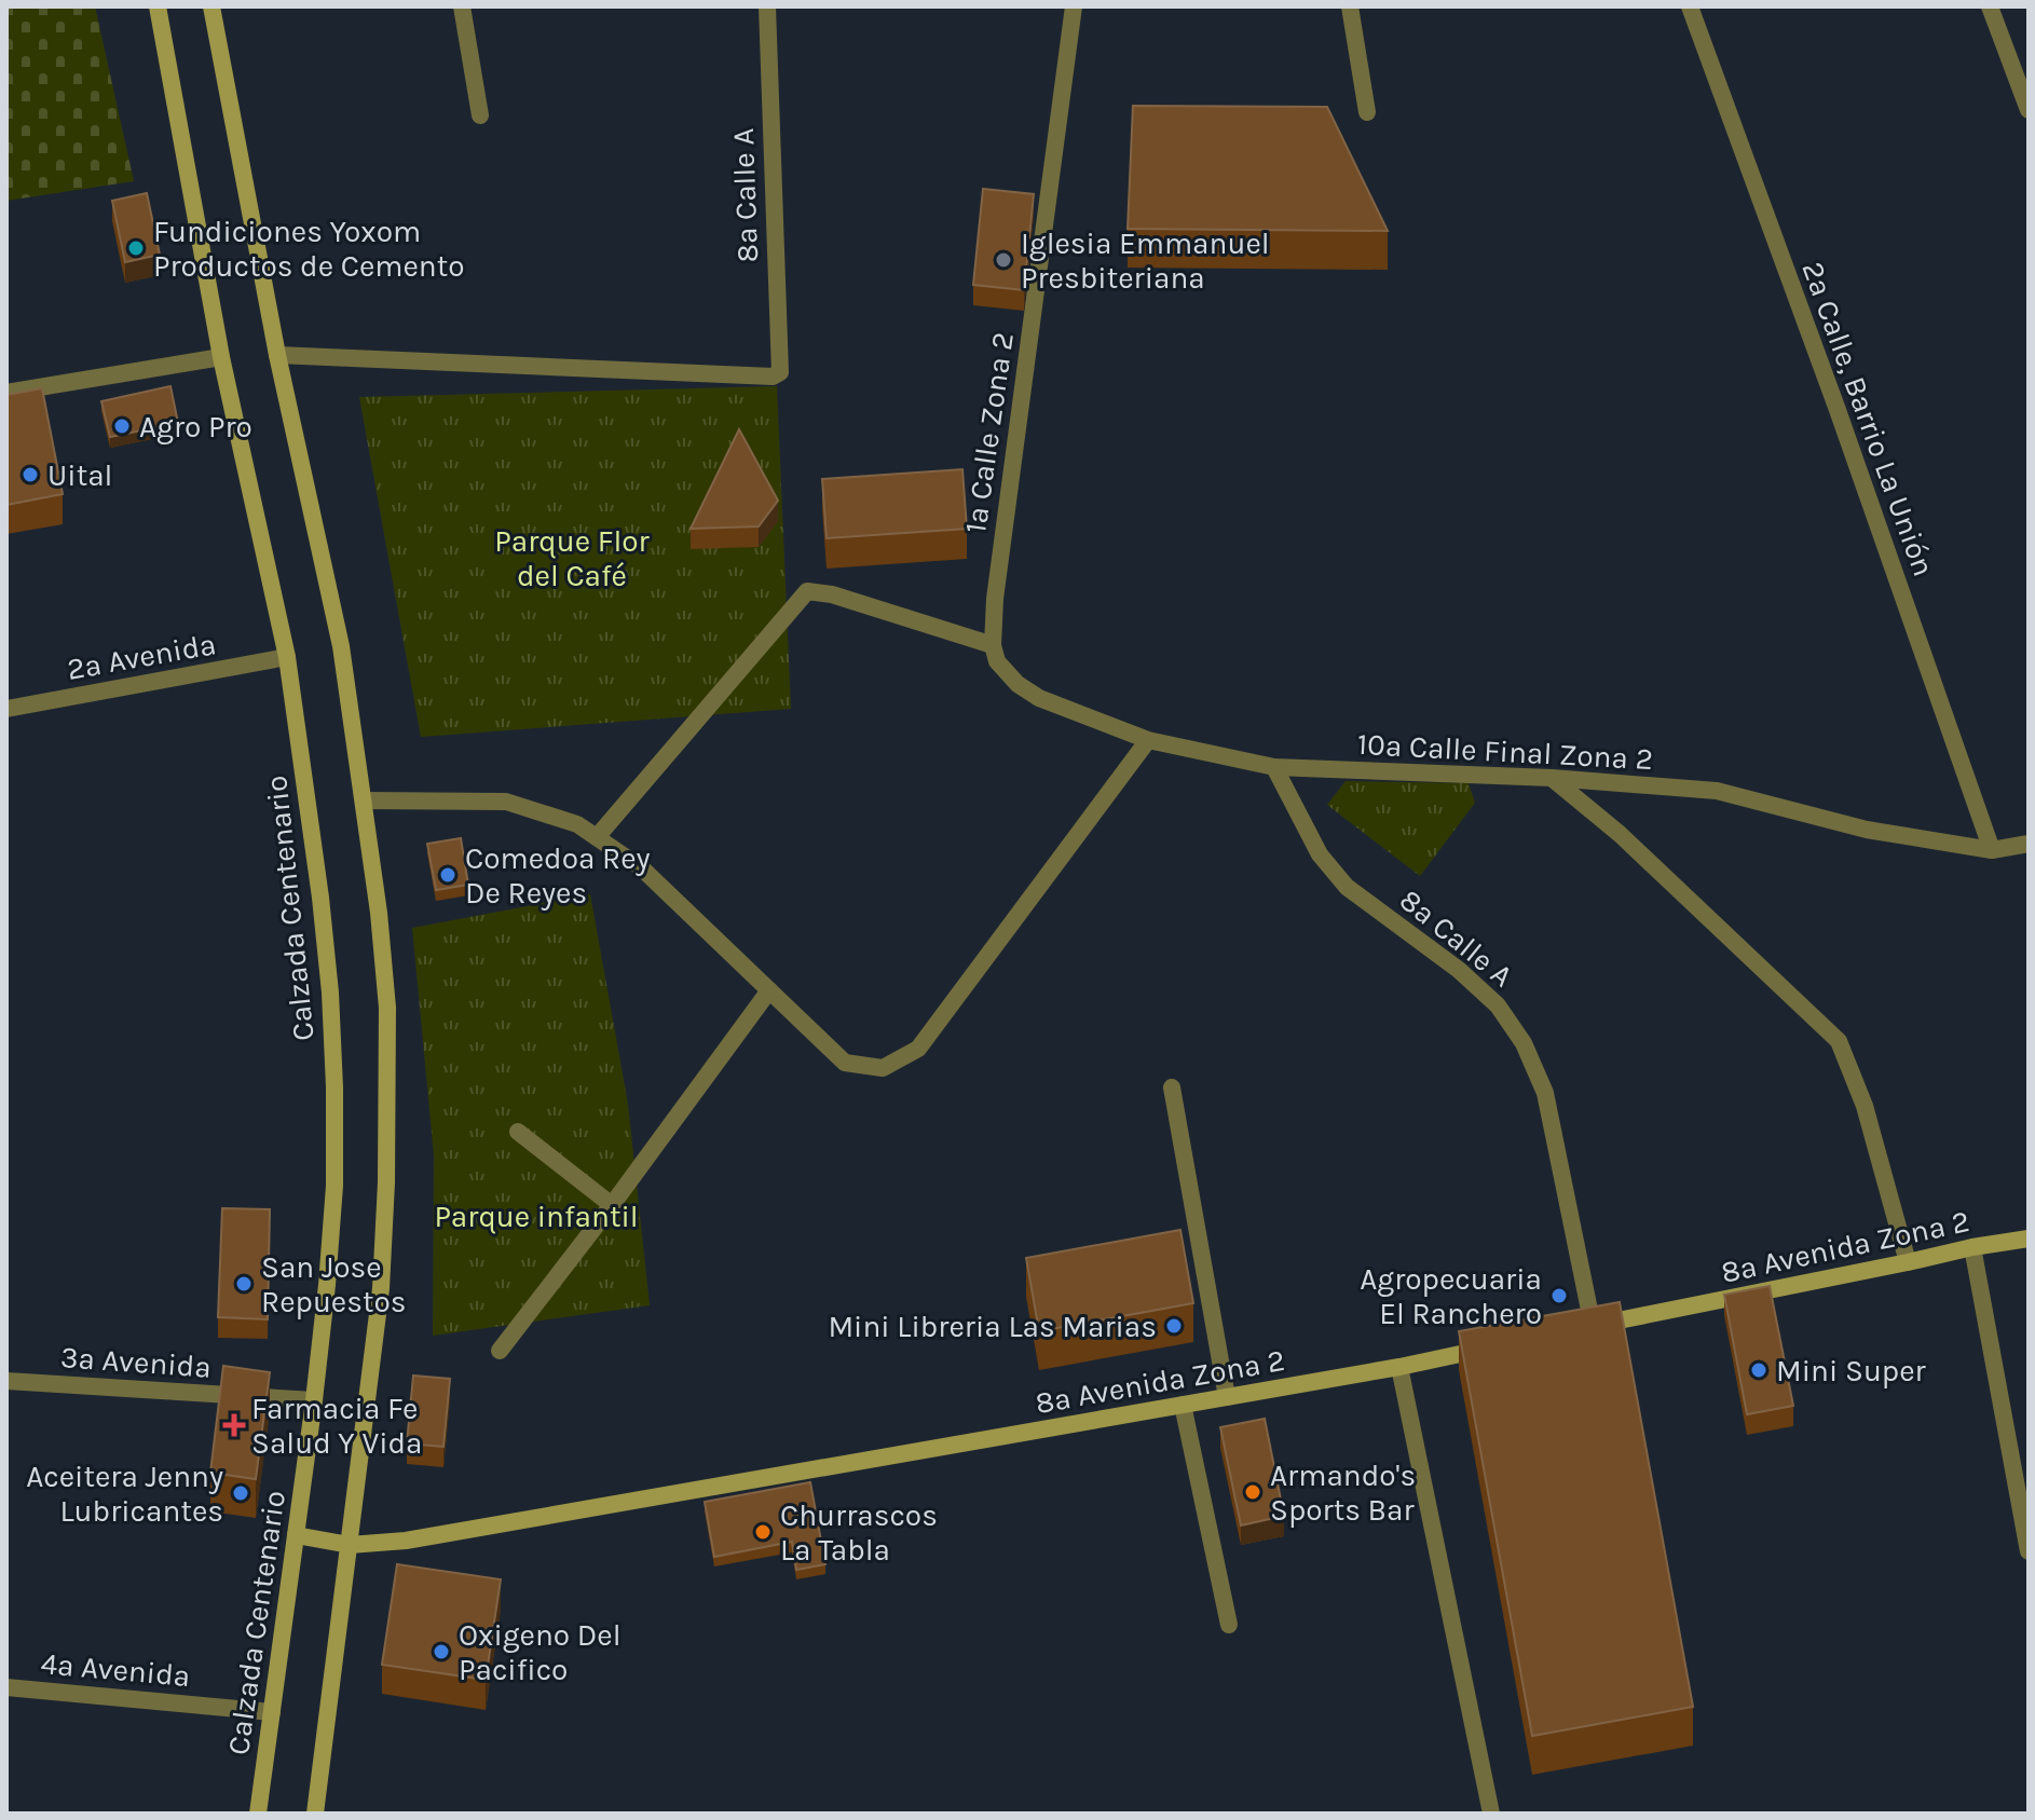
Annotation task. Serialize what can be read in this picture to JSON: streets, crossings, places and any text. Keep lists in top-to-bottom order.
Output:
{
  "streets": {
    "main road": ["Calzada Centenario", "8a Avenida Zona 2"],
    "street": [
      "8a Calle A",
      "2a Calle, Barrio La Unión",
      "1a Calle Zona 2",
      "2a Avenida",
      "10a Calle Final Zona 2",
      "3a Avenida",
      "4a Avenida"
    ]
  },
  "crossings": [
    ["8a Calle A", "10a Calle Final Zona 2"],
    ["8a Calle A", "8a Avenida Zona 2"],
    ["2a Calle, Barrio La Unión", "10a Calle Final Zona 2"],
    ["1a Calle Zona 2", "10a Calle Final Zona 2"],
    ["2a Avenida", "Calzada Centenario"],
    ["Calzada Centenario", "8a Avenida Zona 2"],
    ["Calzada Centenario", "3a Avenida"],
    ["Calzada Centenario", "4a Avenida"]
  ],
  "parks": ["Parque Flor del Café", "Parque infantil"],
  "places": {
    "other": [
      "Fundiciones Yoxom Productos de Cemento",
      "Iglesia Emmanuel Presbiteriana",
      "Agro Pro",
      "Uital",
      "Comedoa Rey De Reyes",
      "San Jose Repuestos",
      "Agropecuaria El Ranchero",
      "Mini Libreria Las Marias",
      "Mini Super",
      "Armando's Sports Bar",
      "Aceitera Jenny Lubricantes",
      "Churrascos La Tabla",
      "Oxigeno Del Pacifico"
    ],
    "health": ["Farmacia Fe Salud Y Vida"]
  }
}
